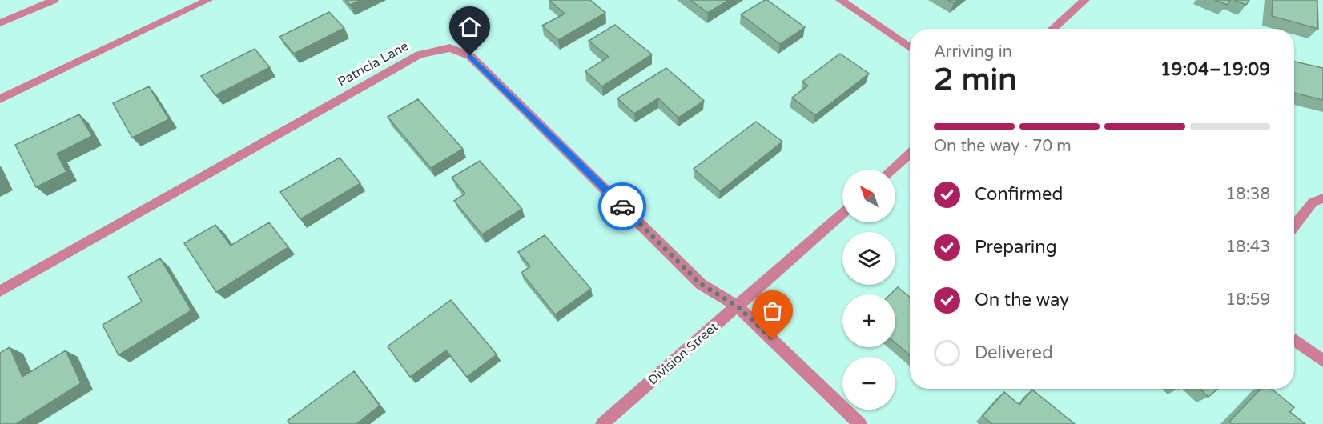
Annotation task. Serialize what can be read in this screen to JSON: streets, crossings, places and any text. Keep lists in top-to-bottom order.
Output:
{
  "streets": {
    "street": ["Patricia Lane", "Division Street"]
  },
  "crossings": [
    ["Patricia Lane", "Division Street"]
  ],
  "north": "top left",
  "page": {
    "heading": ["2 min", "Arriving in", "19:04–19:09"],
    "bar": "On the way · 70 m",
    "list": [
      ["Confirmed", "18:38"],
      ["Preparing", "18:43"],
      ["On the way", "18:59"],
      "Delivered"
    ],
    "map_buttons": ["+", "−"]
  }
}
